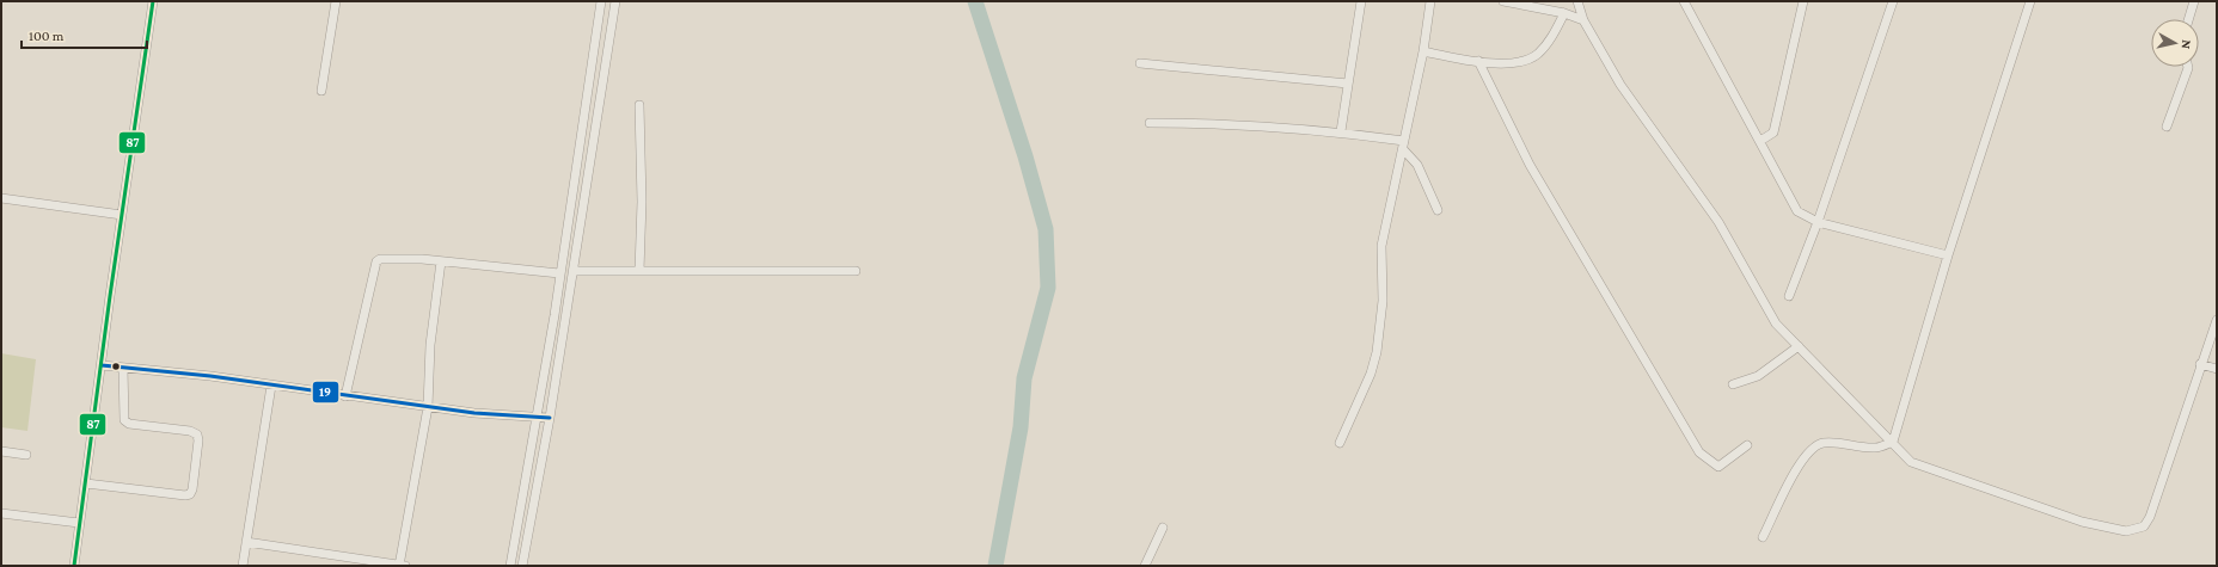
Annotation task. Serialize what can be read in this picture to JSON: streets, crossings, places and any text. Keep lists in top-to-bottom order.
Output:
{
  "lines": ["transit line 87", "transit line 19"],
  "scale_bar": "100 m",
  "north": "right"
}
